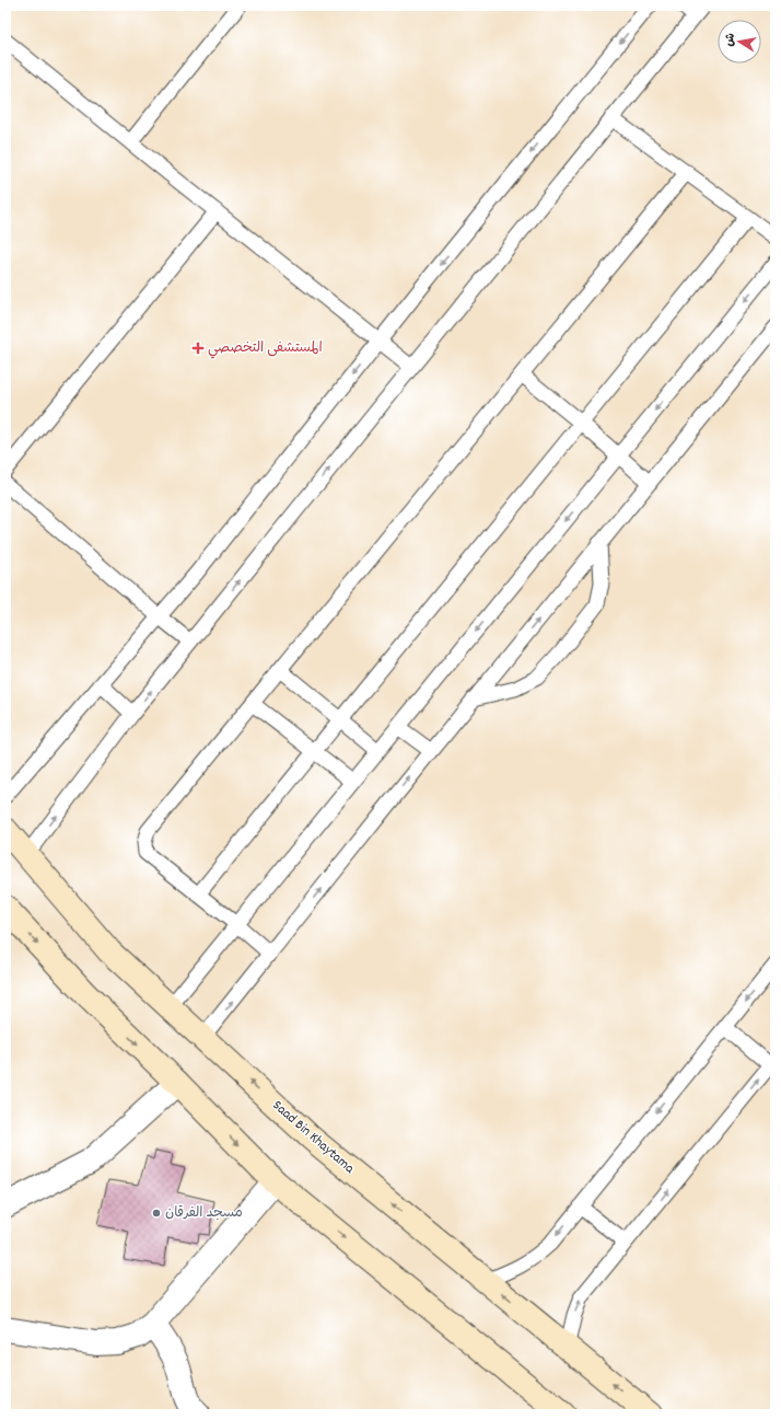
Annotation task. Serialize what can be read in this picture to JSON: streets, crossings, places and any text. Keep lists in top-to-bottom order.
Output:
{
  "streets": {
    "main road": ["Saad Bin Khaytama"]
  },
  "places": {
    "health": ["المستشفى التخصصي"],
    "other": ["مسجد الفرقان"]
  },
  "north": "left"
}
